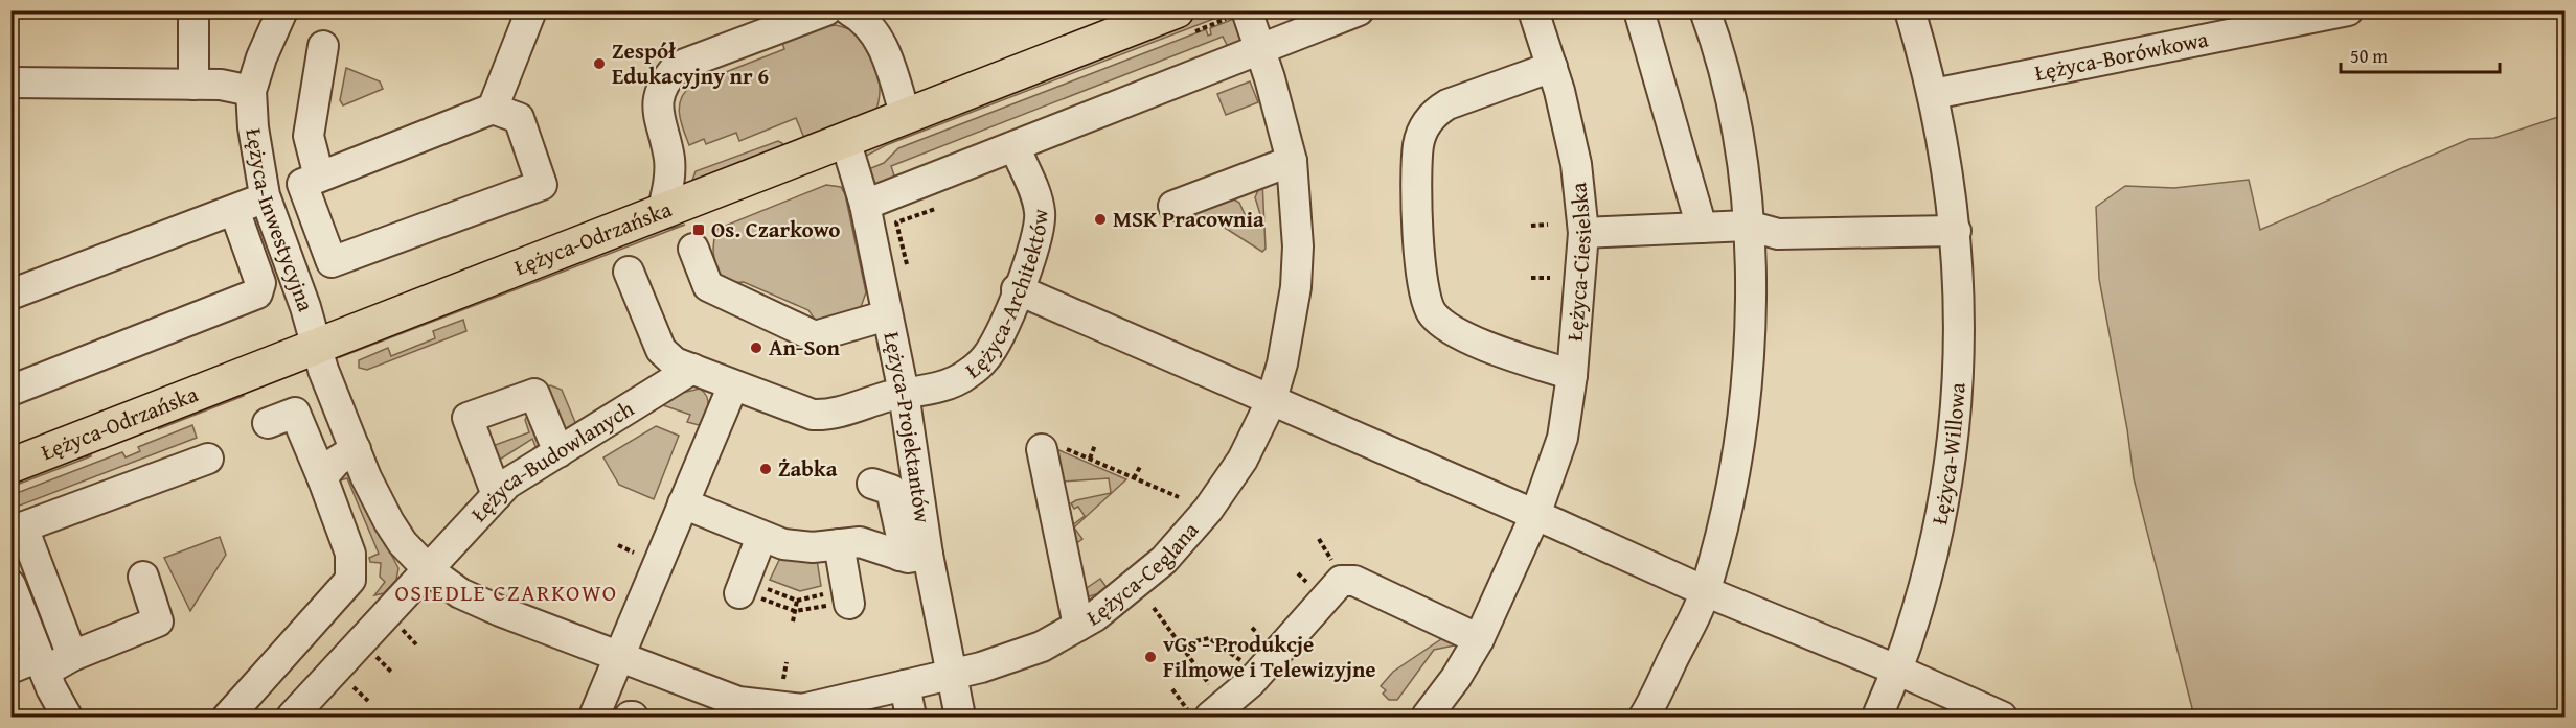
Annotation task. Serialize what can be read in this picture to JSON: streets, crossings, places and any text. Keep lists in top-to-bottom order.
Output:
{
  "streets": {
    "main road": ["Łężyca-Odrzańska"],
    "street": [
      "Łężyca-Borówkowa",
      "Łężyca-Inwestycyjna",
      "Łężyca-Ciesielska",
      "Łężyca-Architektów",
      "Łężyca-Projektantów",
      "Łężyca-Willowa",
      "Łężyca-Budowlanych",
      "Łężyca-Ceglana"
    ]
  },
  "crossings": [
    ["Łężyca-Borówkowa", "Łężyca-Willowa"],
    ["Łężyca-Inwestycyjna", "Łężyca-Odrzańska"],
    ["Łężyca-Odrzańska", "Łężyca-Projektantów"],
    ["Łężyca-Architektów", "Łężyca-Projektantów"],
    ["Łężyca-Architektów", "Łężyca-Budowlanych"],
    ["Łężyca-Projektantów", "Łężyca-Ceglana"]
  ],
  "districts": ["OSIEDLE CZARKOWO"],
  "places": {
    "other": [
      "Zespół Edukacyjny nr 6",
      "MSK Pracownia",
      "An-Son",
      "Żabka",
      "vGs - Produkcje Filmowe i Telewizyjne"
    ],
    "transit": ["Os. Czarkowo"]
  },
  "scale_bar": "50 m"
}
